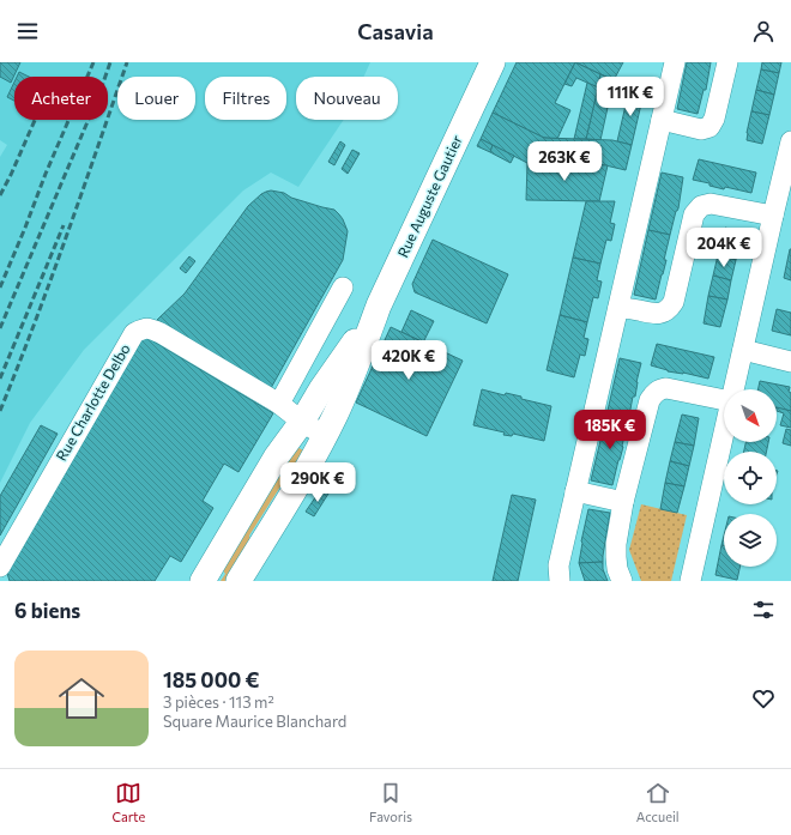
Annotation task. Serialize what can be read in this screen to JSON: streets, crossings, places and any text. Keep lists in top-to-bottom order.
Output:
{
  "streets": {
    "street": ["Rue Auguste Gautier", "Rue Charlotte Delbo"]
  },
  "crossings": [
    ["Rue Auguste Gautier", "Rue Charlotte Delbo"]
  ],
  "north": "bottom right",
  "page": {
    "header": "Casavia",
    "price": [
      "111K €",
      "263K €",
      "204K €",
      "420K €",
      "185K €",
      "290K €"
    ],
    "chip": [
      "Acheter",
      "Louer",
      "Filtres",
      "Nouveau"
    ],
    "heading": "6 biens",
    "list": [
      {
        "name": "185 000 €",
        "note": "3 pièces · 113 m² · Square Maurice Blanchard"
      }
    ],
    "tabs": ["Carte", "Favoris", "Accueil"]
  }
}
